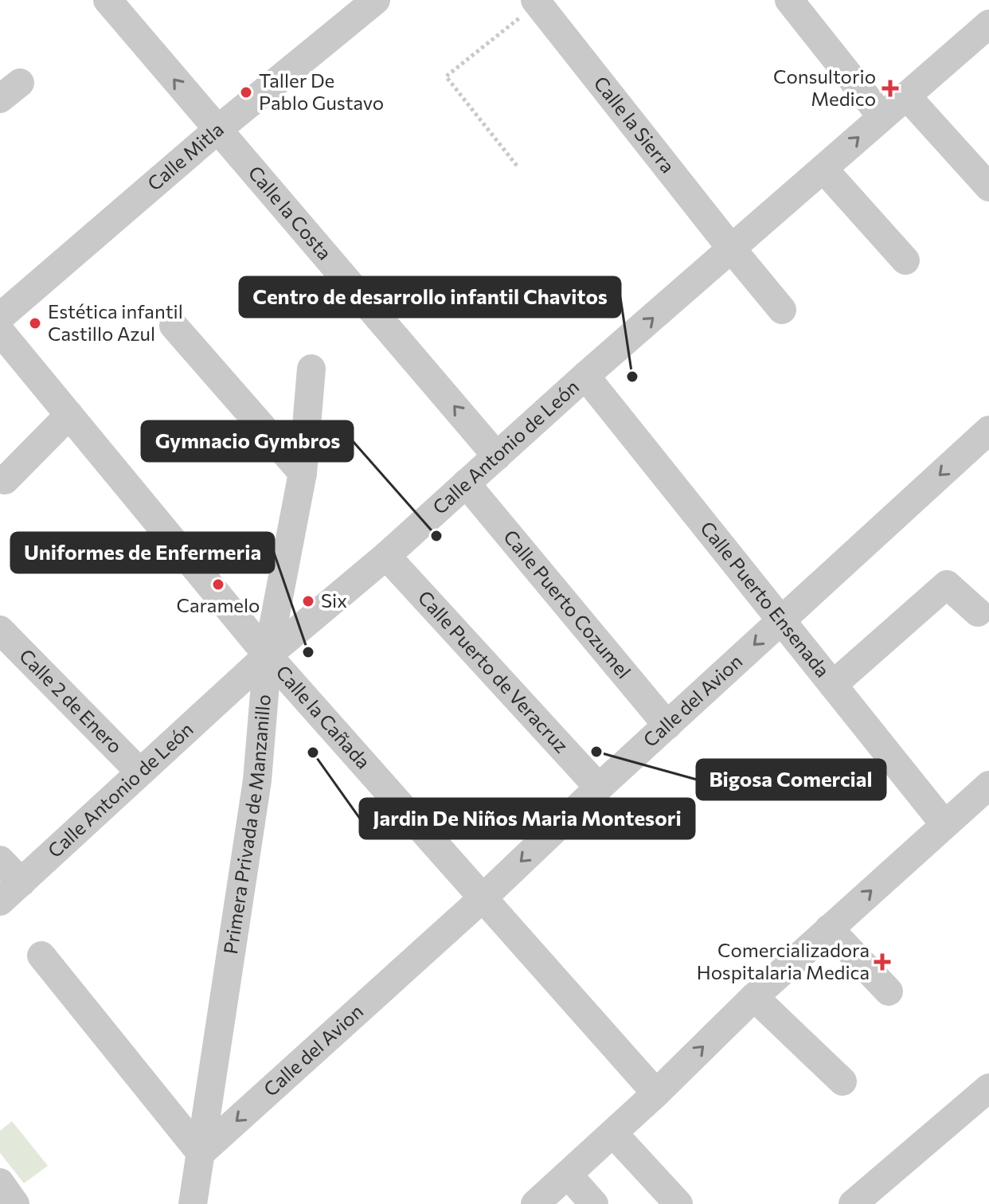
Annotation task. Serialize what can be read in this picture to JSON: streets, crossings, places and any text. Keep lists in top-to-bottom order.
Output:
{
  "streets": {
    "street": [
      "Calle la Sierra",
      "Calle Mitla",
      "Calle la Costa",
      "Calle Antonio de León",
      "Calle Puerto Ensenada",
      "Calle Puerto Cozumel",
      "Calle Puerto de Veracruz",
      "Calle 2 de Enero",
      "Calle del Avion",
      "Calle la Cañada",
      "Primera Privada de Manzanillo"
    ]
  },
  "crossings": [
    ["Calle la Sierra", "Calle Antonio de León"],
    ["Calle Mitla", "Calle la Costa"],
    ["Calle la Costa", "Calle Antonio de León"],
    ["Calle Antonio de León", "Calle Puerto Ensenada"],
    ["Calle Antonio de León", "Calle Puerto Cozumel"],
    ["Calle Antonio de León", "Calle Puerto de Veracruz"],
    ["Calle Antonio de León", "Calle 2 de Enero"],
    ["Calle Antonio de León", "Calle la Cañada"],
    ["Calle Antonio de León", "Primera Privada de Manzanillo"],
    ["Calle Puerto Ensenada", "Calle del Avion"],
    ["Calle Puerto Cozumel", "Calle del Avion"],
    ["Calle Puerto de Veracruz", "Calle del Avion"],
    ["Calle del Avion", "Calle la Cañada"],
    ["Calle del Avion", "Primera Privada de Manzanillo"],
    ["Calle la Cañada", "Primera Privada de Manzanillo"]
  ],
  "one_way": ["Calle del Avion"],
  "places": {
    "health": ["Consultorio Medico", "Comercializadora Hospitalaria Medica"],
    "other": [
      "Taller De Pablo Gustavo",
      "Estética infantil Castillo Azul",
      "Centro de desarrollo infantil Chavitos",
      "Gymnacio Gymbros",
      "Caramelo",
      "Six",
      "Uniformes de Enfermeria",
      "Bigosa Comercial",
      "Jardin De Niños Maria Montesori"
    ]
  }
}
